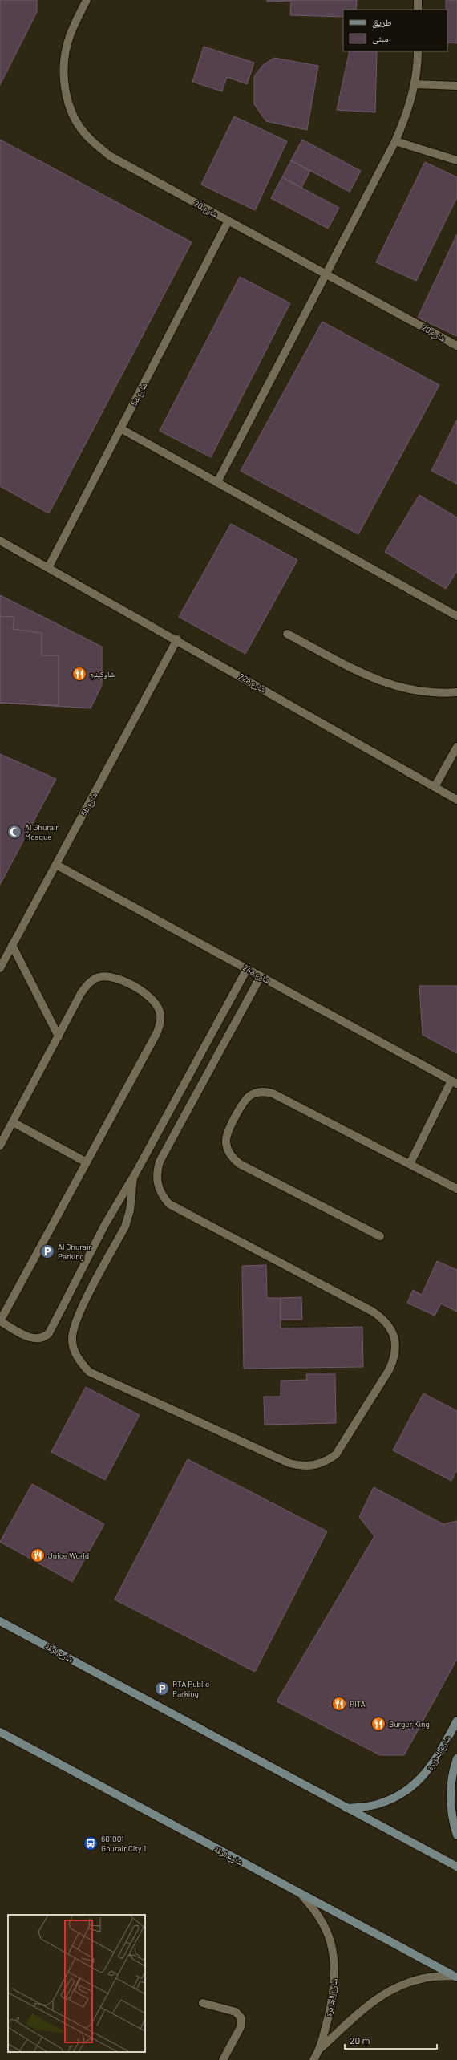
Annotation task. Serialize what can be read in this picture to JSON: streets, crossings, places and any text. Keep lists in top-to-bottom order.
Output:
{
  "streets": {
    "street": [
      "شارع 20",
      "5a شارع",
      "22a شارع",
      "5b شارع",
      "24a شارع",
      "شارع الرقة",
      "شارع الجزيرة"
    ]
  },
  "crossings": [
    ["شارع 20", "5a شارع"],
    ["5a شارع", "22a شارع"],
    ["22a شارع", "5b شارع"],
    ["5b شارع", "24a شارع"],
    ["شارع الرقة", "شارع الجزيرة"]
  ],
  "places": {
    "restaurant": [
      "شاوكينج",
      "Juice World",
      "PITA",
      "Burger King"
    ],
    "mosque": ["Al Ghurair Mosque"],
    "parking": ["Al Ghurair Parking", "RTA Public Parking"],
    "bus stop": ["601001 Ghurair City 1"]
  },
  "legend": ["طريق", "مبنى"],
  "scale_bar": "20 m"
}
